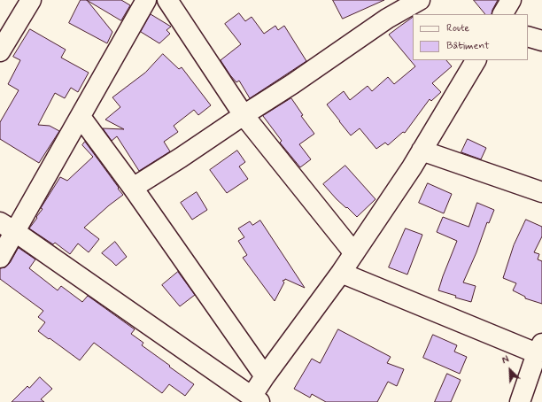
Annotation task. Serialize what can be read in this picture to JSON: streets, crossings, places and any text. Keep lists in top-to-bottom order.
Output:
{
  "legend": ["Route", "Bâtiment"],
  "north": "top left"
}
